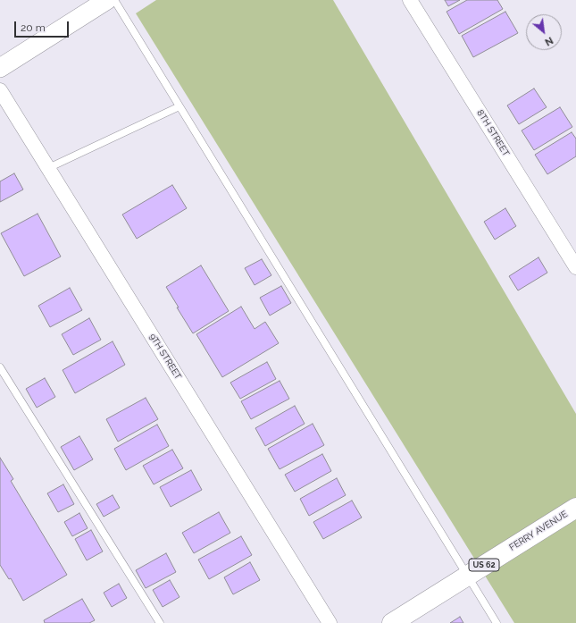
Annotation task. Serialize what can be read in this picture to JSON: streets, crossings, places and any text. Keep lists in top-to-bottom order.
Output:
{
  "streets": {
    "main road": ["FERRY AVENUE", "US 62"],
    "street": ["8TH STREET", "9TH STREET"]
  },
  "scale_bar": "20 m",
  "north": "bottom right"
}
